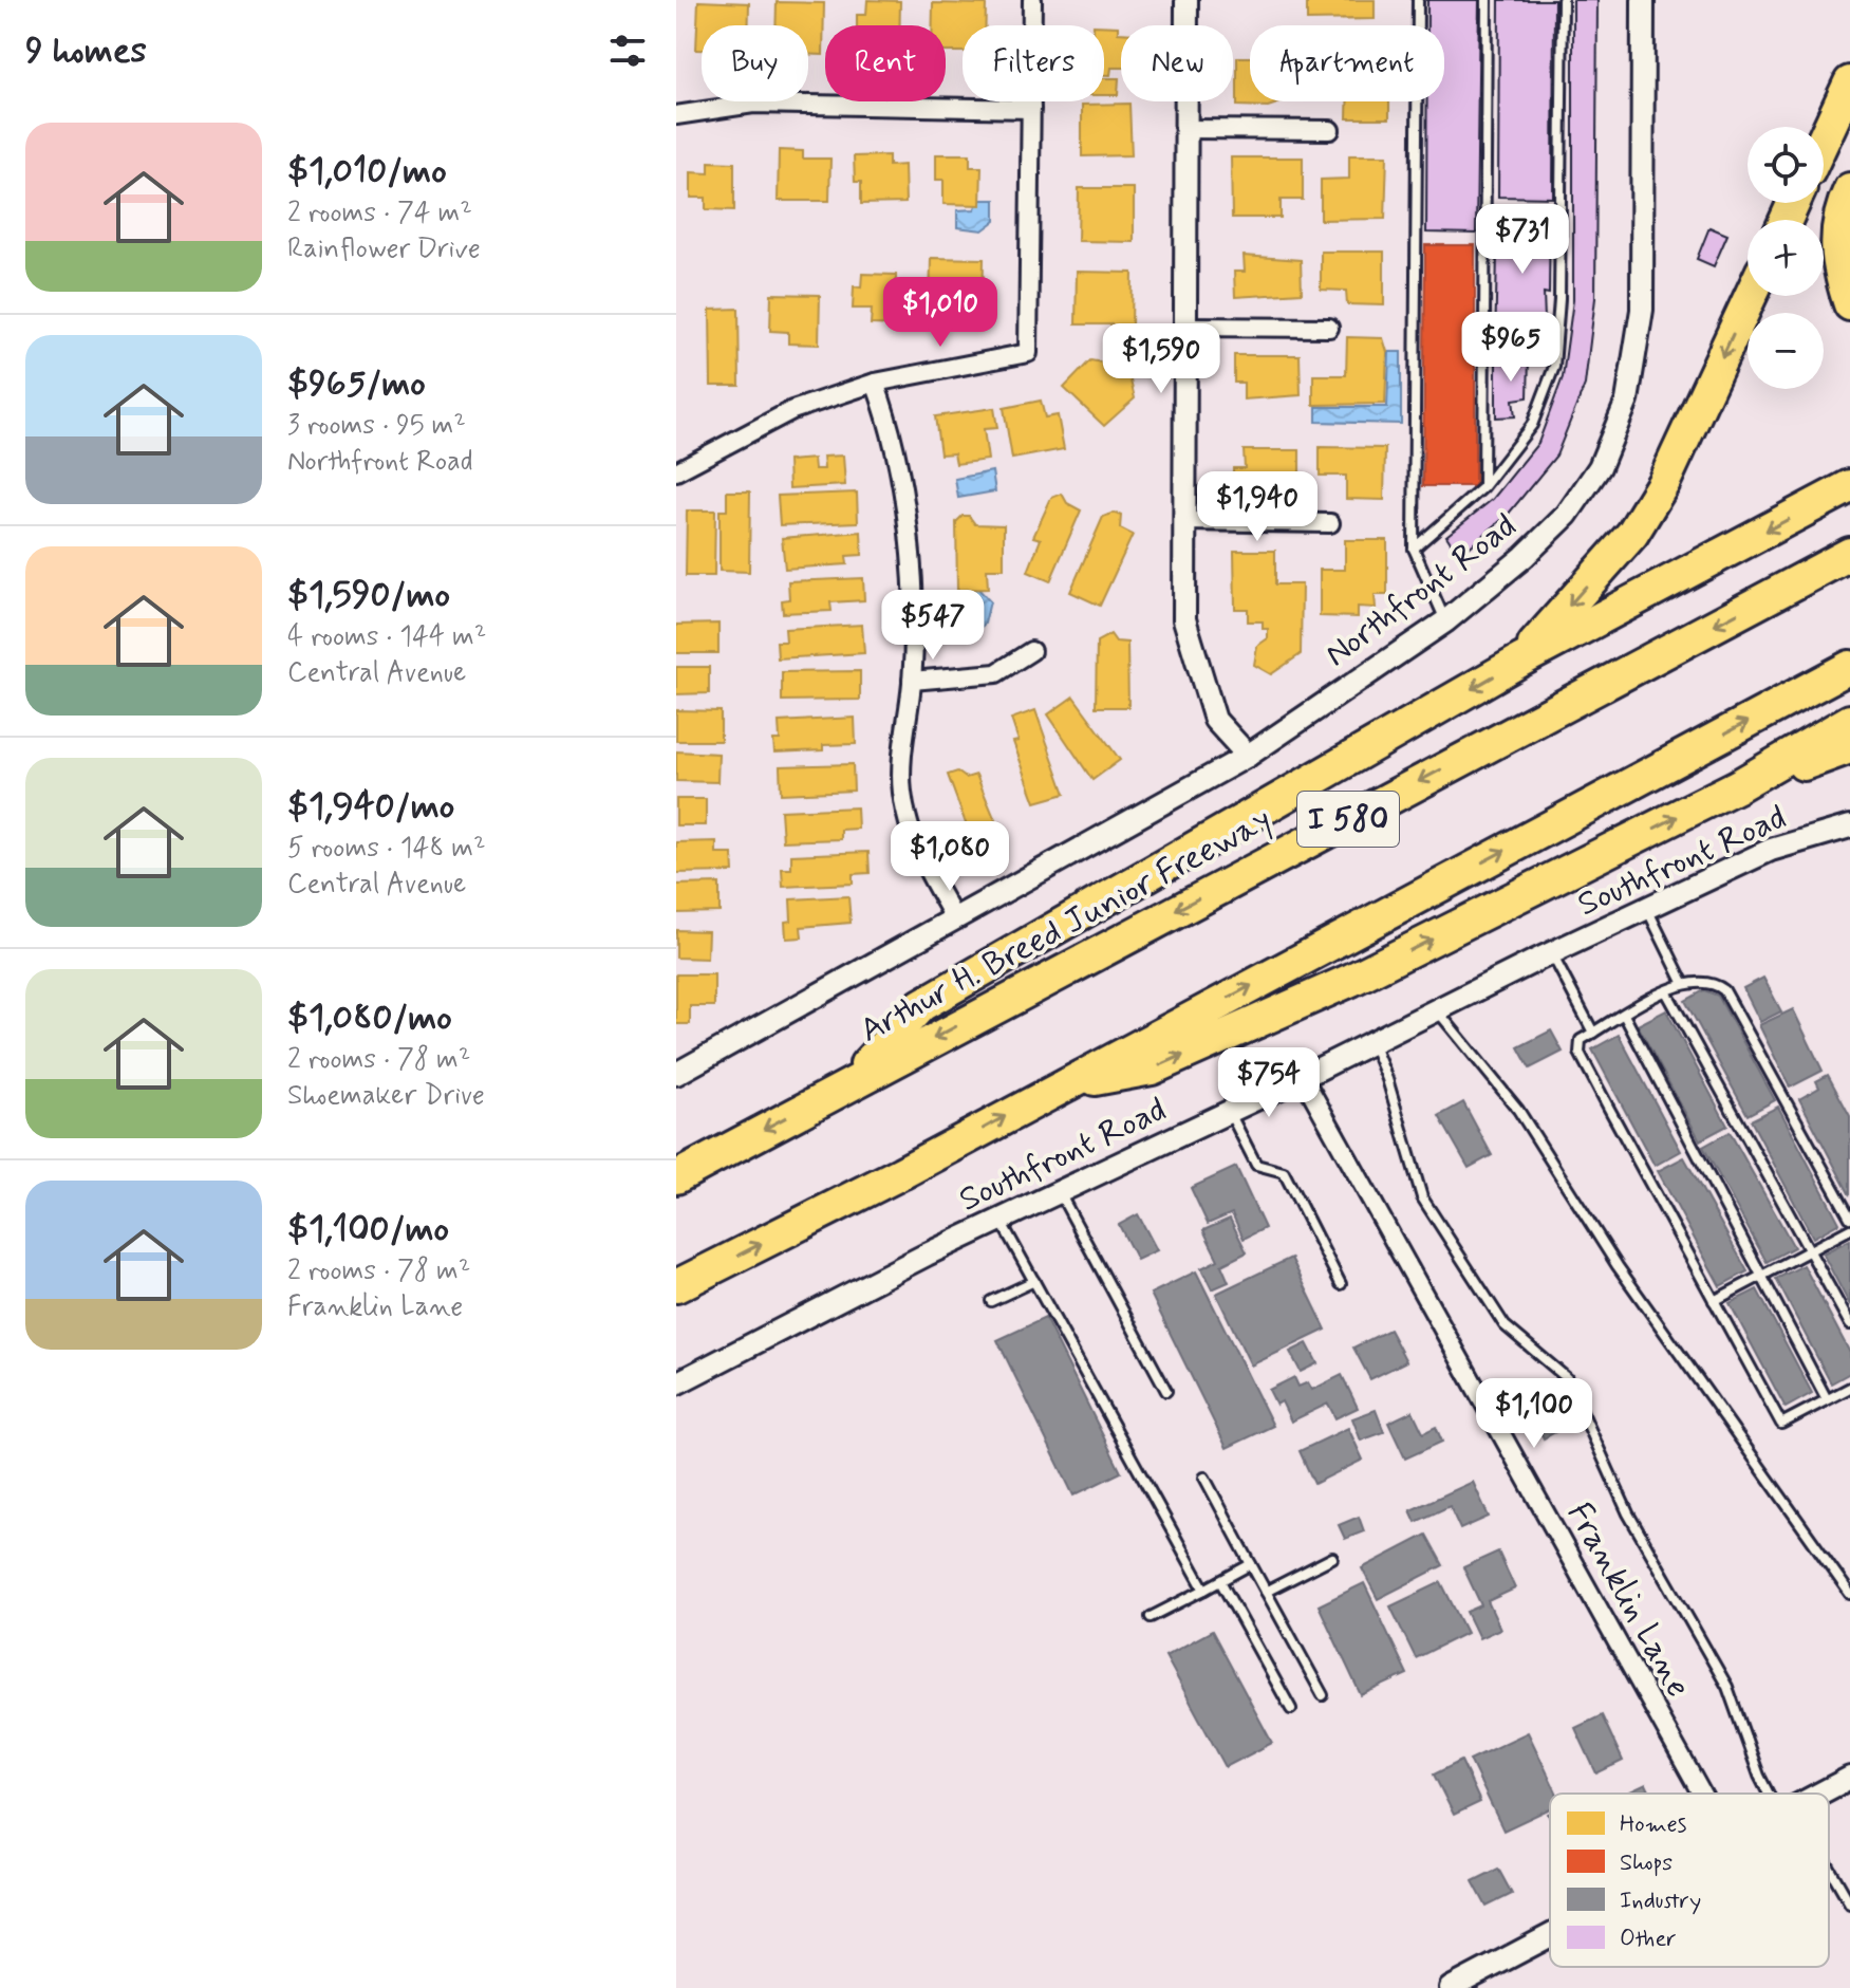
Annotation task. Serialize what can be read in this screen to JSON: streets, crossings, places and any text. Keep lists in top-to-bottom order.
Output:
{
  "streets": {
    "highway": ["I 580", "Arthur H. Breed Junior Freeway"],
    "street": ["Northfront Road", "Southfront Road", "Franklin Lane"]
  },
  "crossings": [
    ["Southfront Road", "Franklin Lane"]
  ],
  "legend": [
    "Homes",
    "Shops",
    "Industry",
    "Other"
  ],
  "page": {
    "heading": "9 homes",
    "chip": [
      "Buy",
      "Rent",
      "Filters",
      "New",
      "Apartment"
    ],
    "list": [
      {
        "name": "$1,010/mo",
        "note": "2 rooms · 74 m² · Rainflower Drive"
      },
      {
        "name": "$965/mo",
        "note": "3 rooms · 95 m² · Northfront Road"
      },
      {
        "name": "$1,590/mo",
        "note": "4 rooms · 144 m² · Central Avenue"
      },
      {
        "name": "$1,940/mo",
        "note": "5 rooms · 148 m² · Central Avenue"
      },
      {
        "name": "$1,080/mo",
        "note": "2 rooms · 78 m² · Shoemaker Drive"
      },
      {
        "name": "$1,100/mo",
        "note": "2 rooms · 78 m² · Franklin Lane"
      }
    ],
    "map_buttons": ["+", "−"],
    "price": [
      "$731",
      "$1,010",
      "$965",
      "$1,590",
      "$1,940",
      "$547",
      "$1,080",
      "$754",
      "$1,100"
    ]
  }
}
